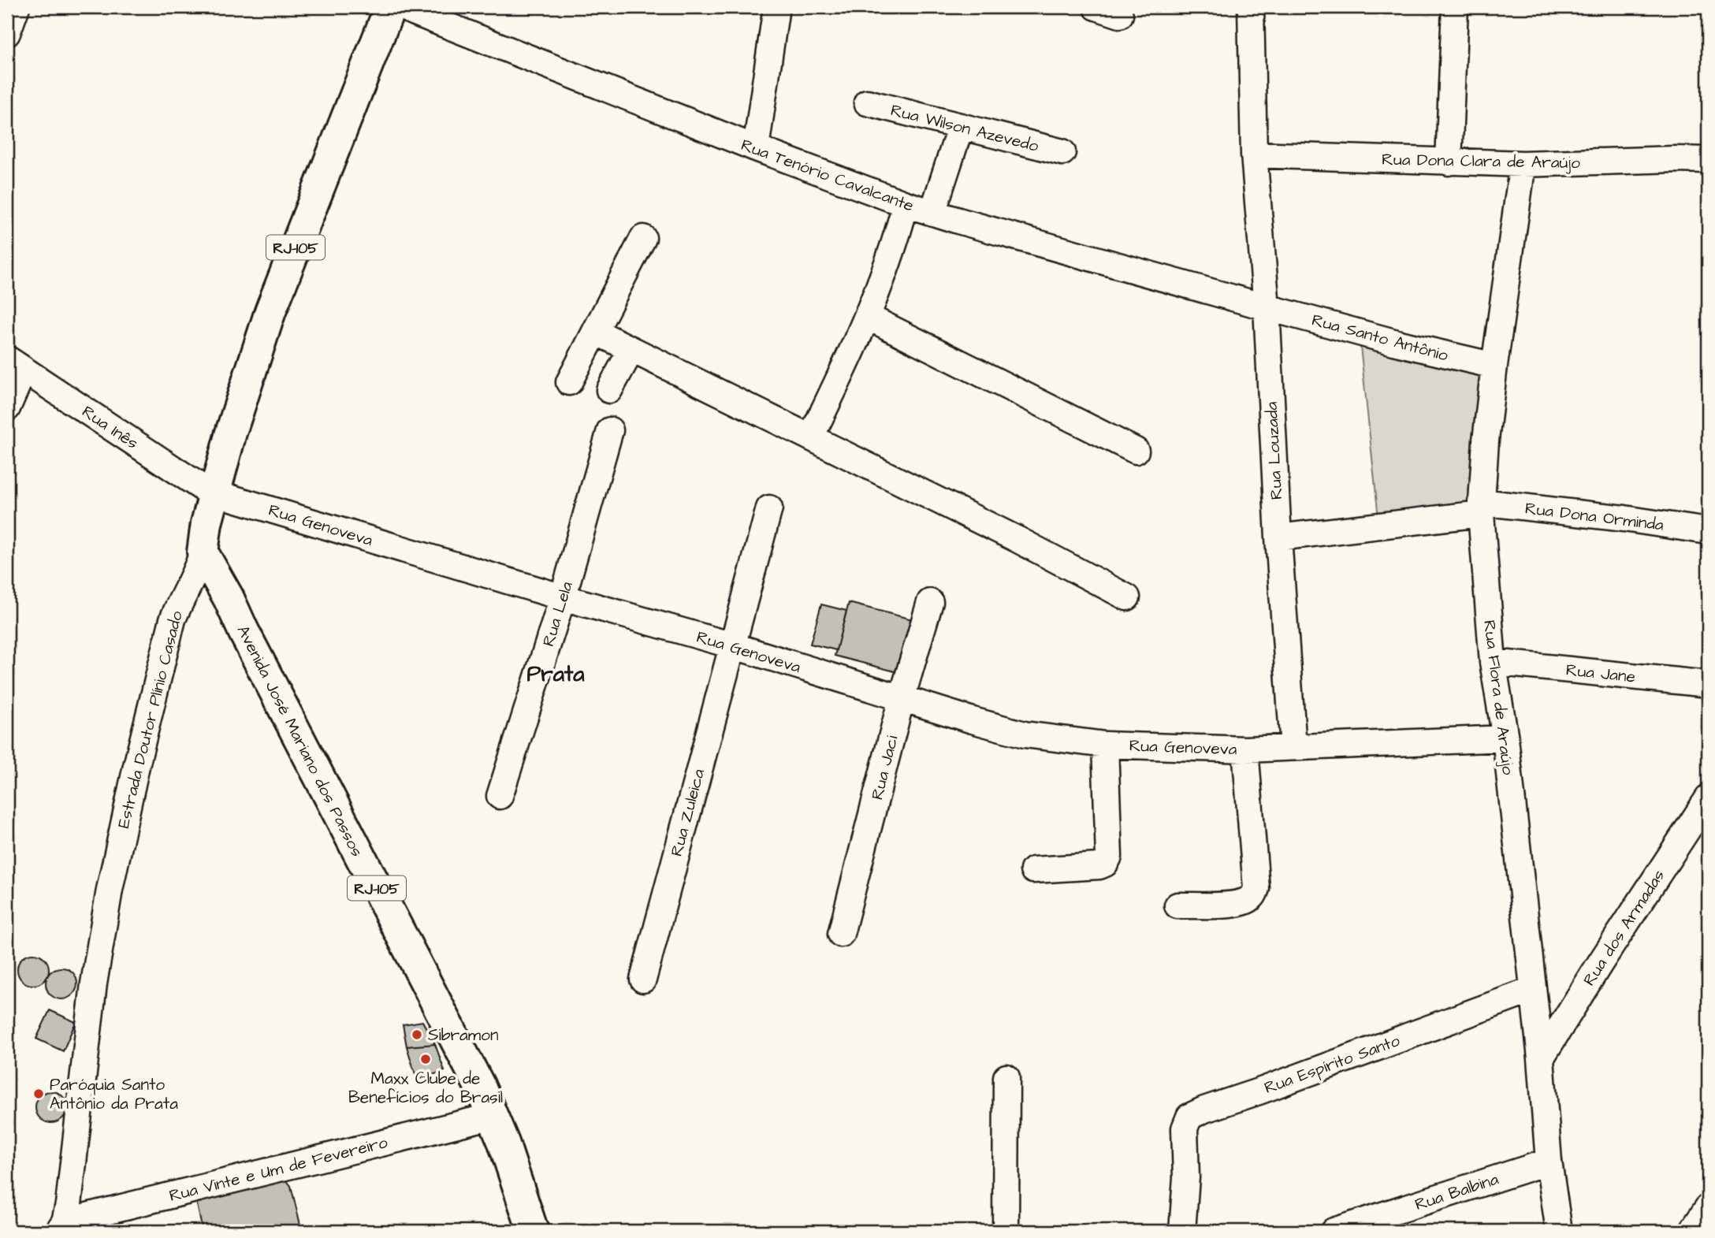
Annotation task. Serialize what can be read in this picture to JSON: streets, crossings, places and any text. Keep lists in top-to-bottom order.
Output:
{
  "streets": {
    "main road": ["RJ-105", "Estrada Doutor Plínio Casado", "Avenida José Mariano dos Passos"],
    "street": [
      "Rua Wilson Azevedo",
      "Rua Dona Clara de Araújo",
      "Rua Tenório Cavalcante",
      "Rua Santo Antônio",
      "Rua Inês",
      "Rua Louzada",
      "Rua Dona Orminda",
      "Rua Genoveva",
      "Rua Lela",
      "Rua Jane",
      "Rua Flora de Araújo",
      "Rua Jaci",
      "Rua Zuleica",
      "Rua dos Armadas",
      "Rua Espírito Santo",
      "Rua Vinte e Um de Fevereiro",
      "Rua Balbina"
    ]
  },
  "crossings": [
    ["Rua Dona Clara de Araújo", "Rua Louzada"],
    ["Rua Dona Clara de Araújo", "Rua Flora de Araújo"],
    ["Rua Tenório Cavalcante", "Rua Santo Antônio"],
    ["Rua Tenório Cavalcante", "Rua Louzada"],
    ["Rua Santo Antônio", "Rua Louzada"],
    ["Rua Santo Antônio", "Rua Flora de Araújo"],
    ["Rua Inês", "Rua Genoveva"],
    ["Rua Inês", "Estrada Doutor Plínio Casado"],
    ["Rua Louzada", "Rua Dona Orminda"],
    ["Rua Louzada", "Rua Genoveva"],
    ["Rua Dona Orminda", "Rua Flora de Araújo"],
    ["Rua Genoveva", "Rua Lela"],
    ["Rua Genoveva", "Rua Flora de Araújo"],
    ["Rua Genoveva", "Estrada Doutor Plínio Casado"],
    ["Rua Genoveva", "Rua Jaci"],
    ["Rua Genoveva", "Rua Zuleica"],
    ["Rua Jane", "Rua Flora de Araújo"],
    ["Rua Flora de Araújo", "Rua dos Armadas"],
    ["Rua Flora de Araújo", "Rua Espírito Santo"],
    ["Rua Flora de Araújo", "Rua Balbina"],
    ["Estrada Doutor Plínio Casado", "Avenida José Mariano dos Passos"],
    ["Estrada Doutor Plínio Casado", "Rua Vinte e Um de Fevereiro"],
    ["Avenida José Mariano dos Passos", "Rua Vinte e Um de Fevereiro"]
  ],
  "districts": ["Prata"],
  "places": ["Sibramon", "Maxx Clube de Benefícios do Brasil", "Paróquia Santo Antônio da Prata"]
}
